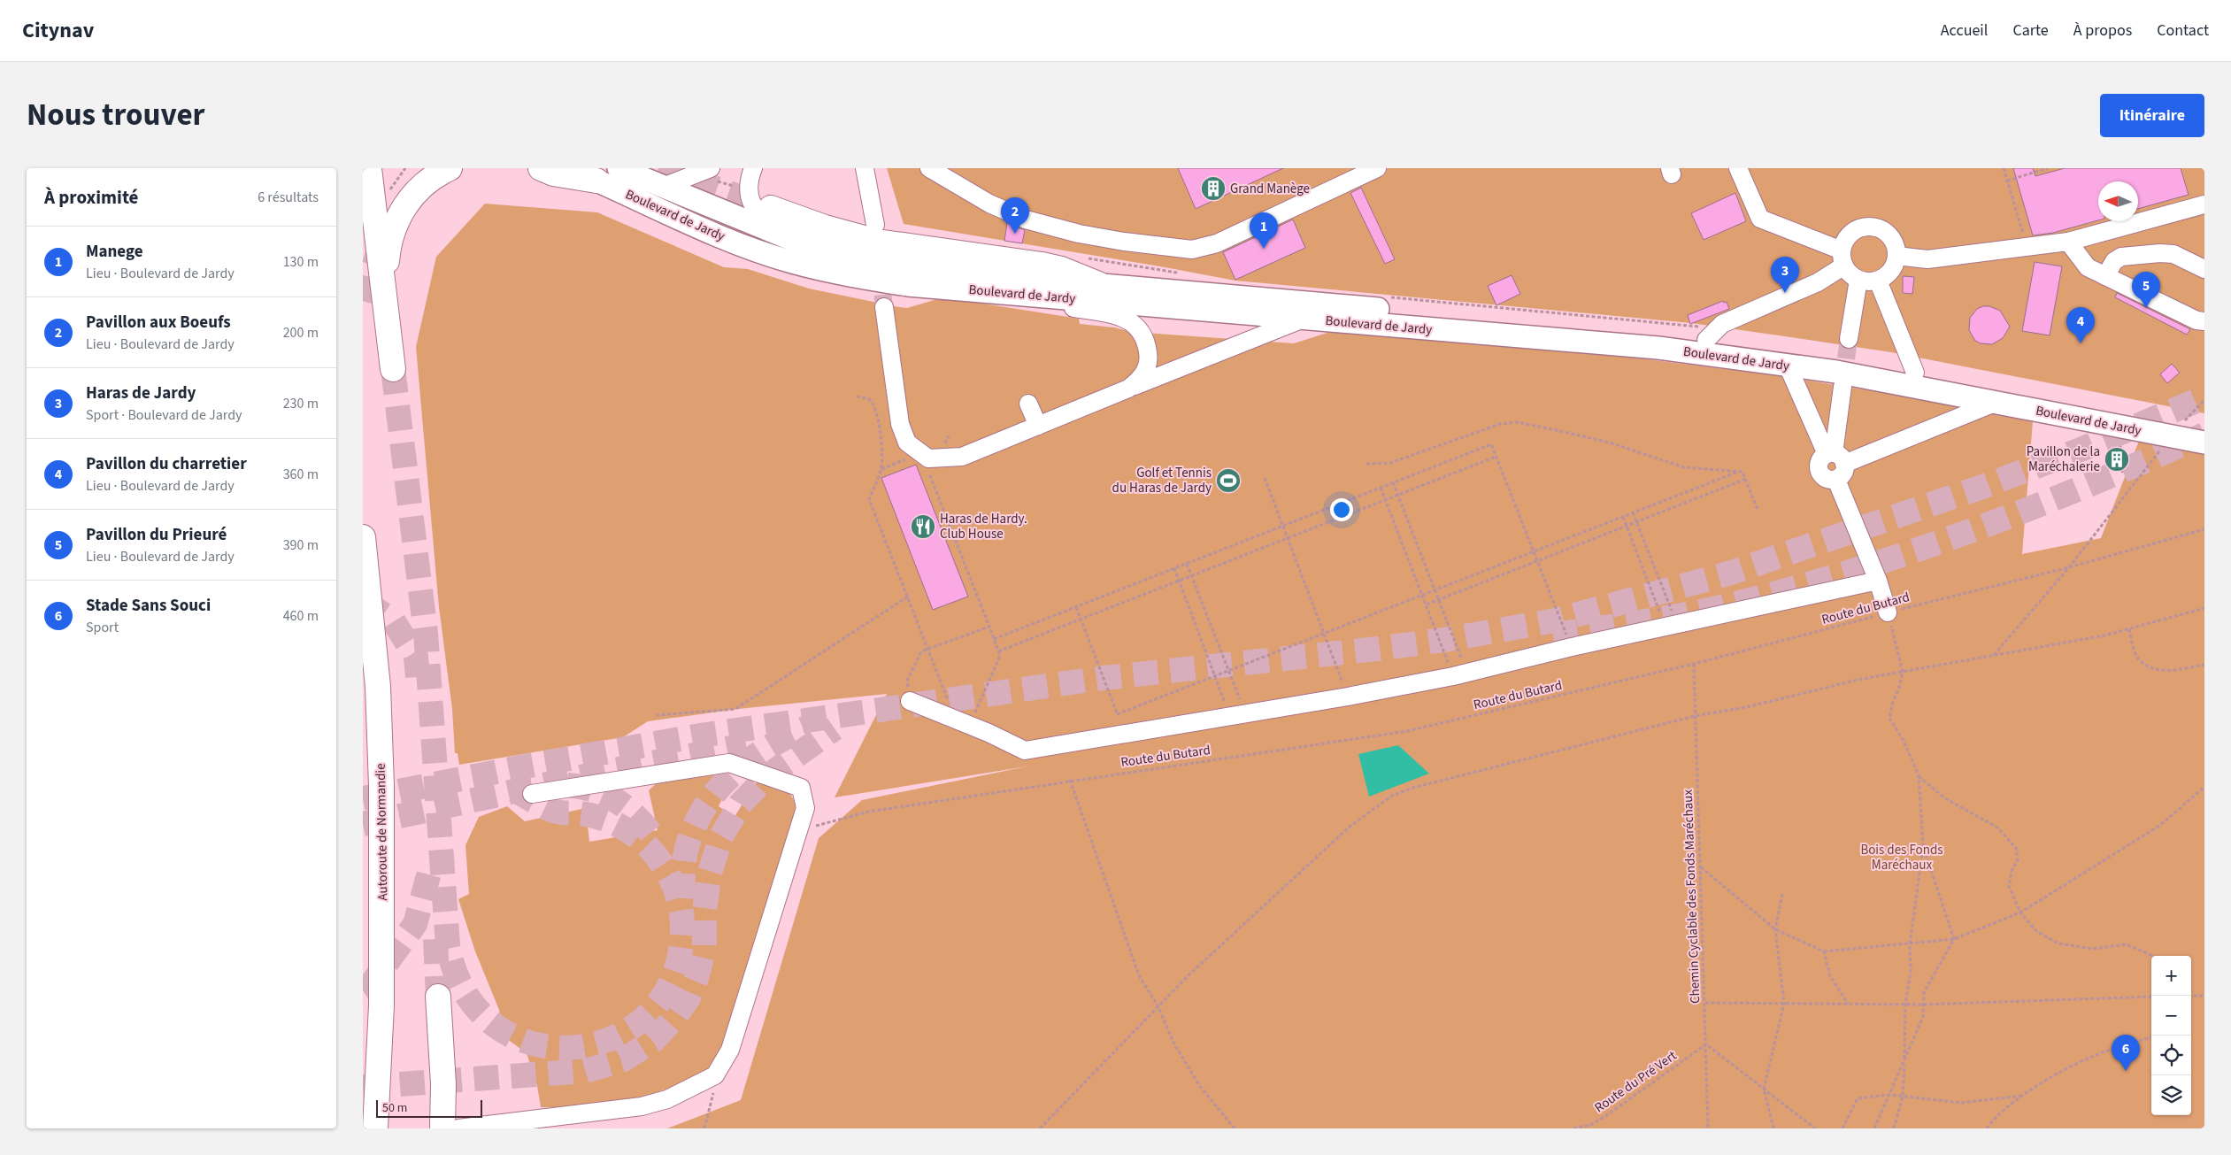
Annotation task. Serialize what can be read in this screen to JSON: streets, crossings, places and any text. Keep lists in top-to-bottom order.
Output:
{
  "streets": {
    "highway": ["Autoroute de Normandie"],
    "main road": ["Boulevard de Jardy"],
    "path": ["Route du Butard", "Chemin Cyclable des Fonds Maréchaux", "Route du Pré Vert"]
  },
  "crossings": [
    ["Route du Butard", "Chemin Cyclable des Fonds Maréchaux"],
    ["Chemin Cyclable des Fonds Maréchaux", "Route du Pré Vert"]
  ],
  "parks": ["Bois des Fonds Maréchaux"],
  "places": {
    "building": ["Grand Manège", "Pavillon de la Maréchalerie"],
    "sports": ["Golf et Tennis du Haras de Jardy"],
    "restaurant": ["Haras de Hardy. Club House"]
  },
  "scale_bar": "50 m",
  "north": "left",
  "page": {
    "header": "Citynav",
    "nav": [
      "Accueil",
      "Carte",
      "À propos",
      "Contact"
    ],
    "title": "Nous trouver",
    "buttons": "Itinéraire",
    "heading": ["À proximité", "6 résultats"],
    "pins": [
      "2",
      "1",
      "3",
      "5",
      "4",
      "6"
    ],
    "list": [
      {
        "mark": "1",
        "name": "Manege",
        "note": "Lieu · Boulevard de Jardy",
        "value": "130 m"
      },
      {
        "mark": "2",
        "name": "Pavillon aux Boeufs",
        "note": "Lieu · Boulevard de Jardy",
        "value": "200 m"
      },
      {
        "mark": "3",
        "name": "Haras de Jardy",
        "note": "Sport · Boulevard de Jardy",
        "value": "230 m"
      },
      {
        "mark": "4",
        "name": "Pavillon du charretier",
        "note": "Lieu · Boulevard de Jardy",
        "value": "360 m"
      },
      {
        "mark": "5",
        "name": "Pavillon du Prieuré",
        "note": "Lieu · Boulevard de Jardy",
        "value": "390 m"
      },
      {
        "mark": "6",
        "name": "Stade Sans Souci",
        "note": "Sport",
        "value": "460 m"
      }
    ],
    "map_buttons": ["+", "−"],
    "scale": "50 m"
  }
}
